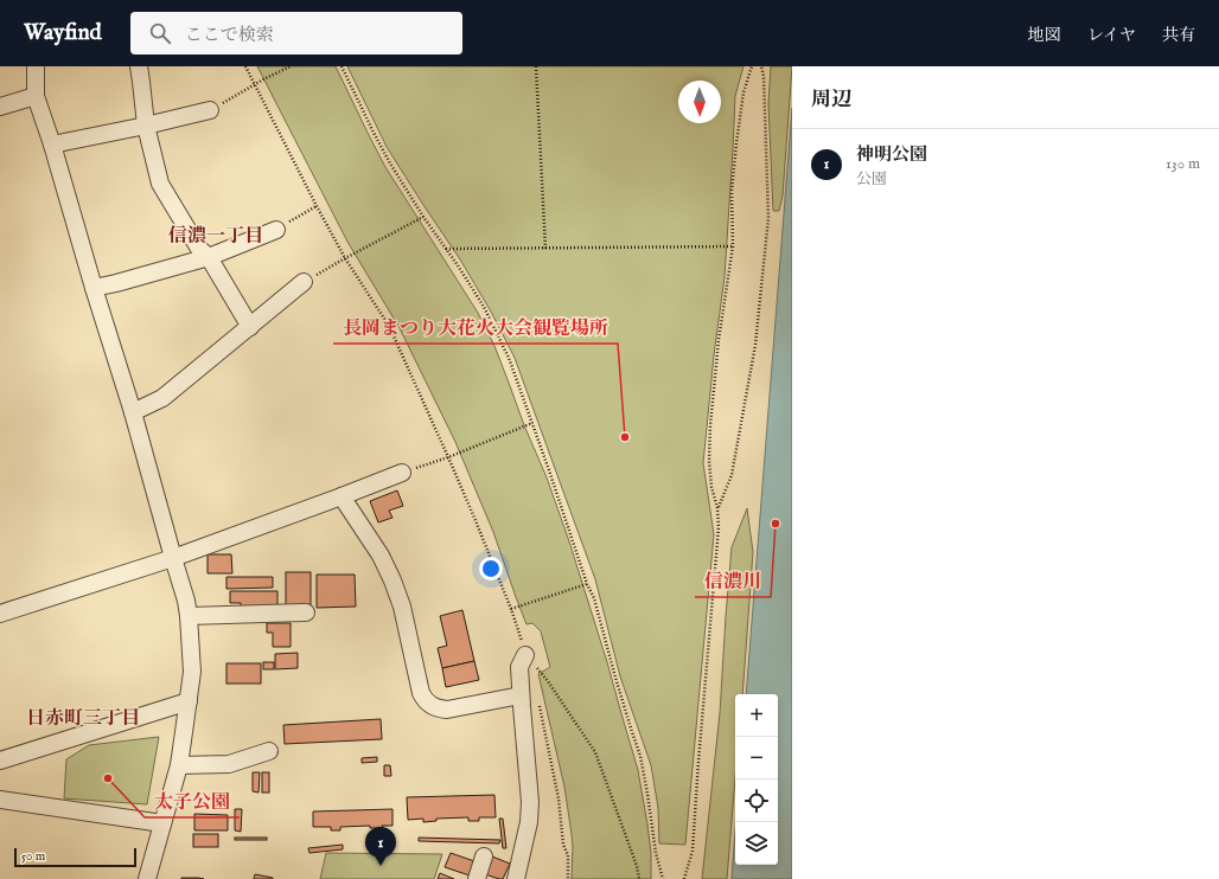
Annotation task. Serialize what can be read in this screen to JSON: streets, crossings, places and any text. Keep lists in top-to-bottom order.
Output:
{
  "districts": ["信濃一丁目", "日赤町三丁目"],
  "places": ["長岡まつり大花火大会観覧場所", "信濃川", "太子公園"],
  "scale_bar": "50 m",
  "north": "bottom",
  "page": {
    "header": "Wayfind",
    "search": "ここで検索",
    "nav": ["地図", "レイヤ", "共有"],
    "heading": "周辺",
    "list": [
      {
        "mark": "1",
        "name": "神明公園",
        "note": "公園",
        "value": "130 m"
      }
    ],
    "map_buttons": ["+", "−"],
    "pins": "1",
    "scale": "50 m"
  }
}
